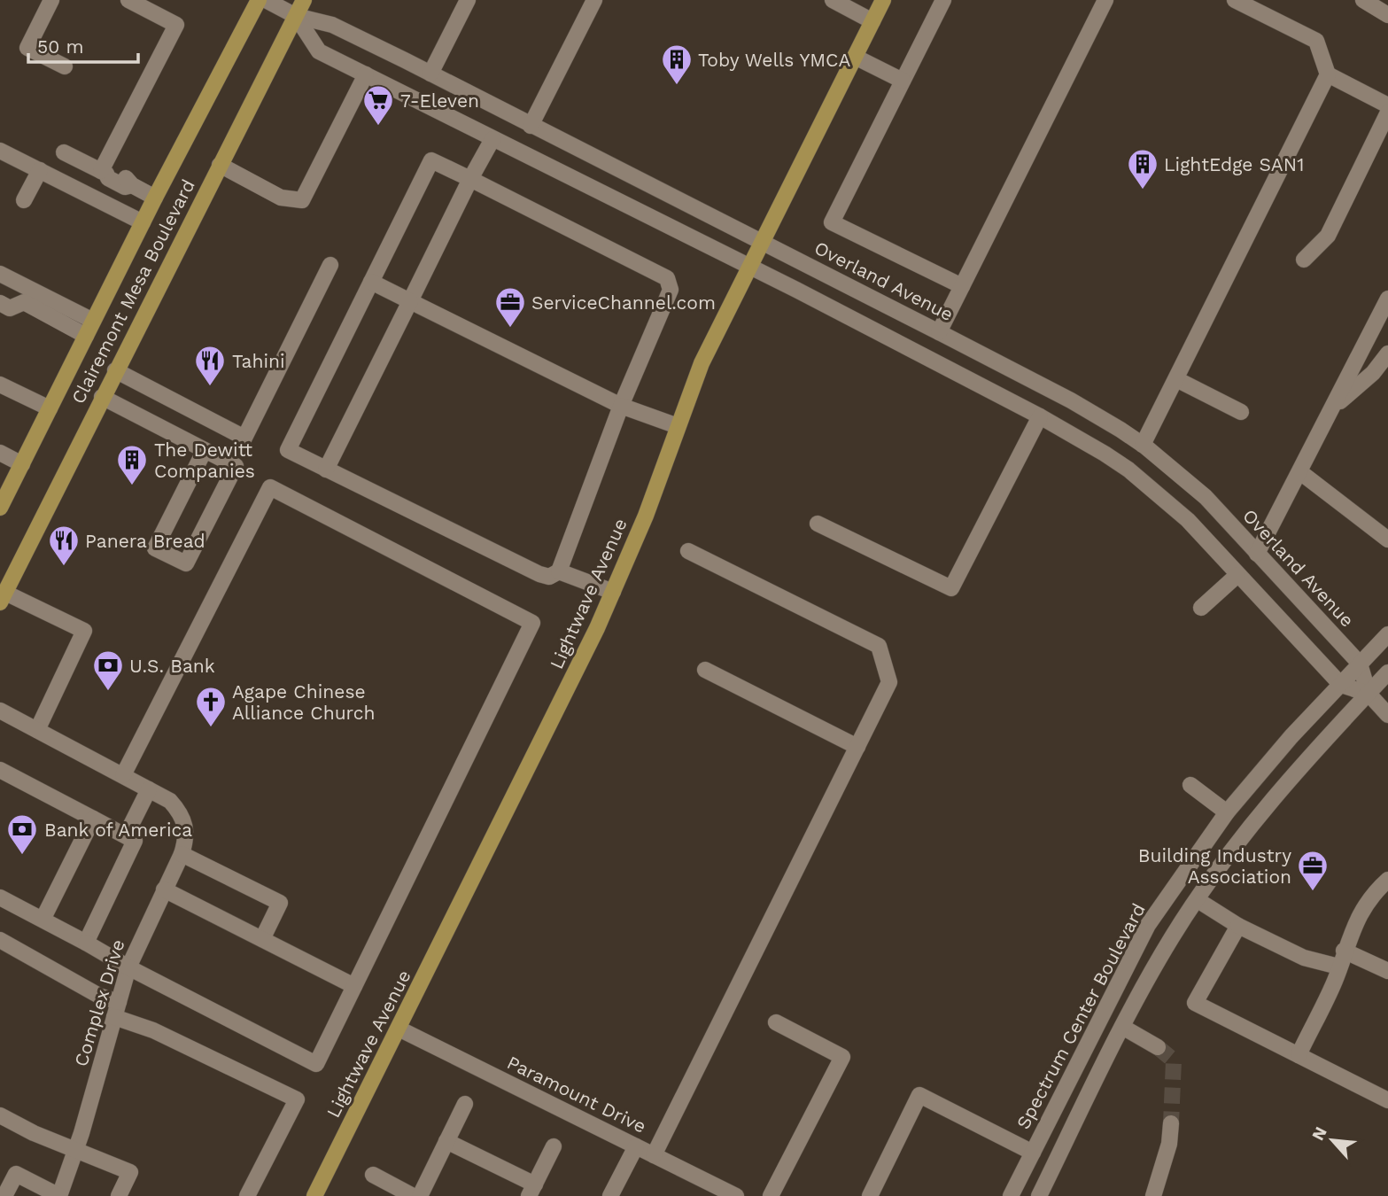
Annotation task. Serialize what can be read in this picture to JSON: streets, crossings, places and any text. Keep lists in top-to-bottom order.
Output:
{
  "streets": {
    "main road": ["Clairemont Mesa Boulevard", "Lightwave Avenue"],
    "street": [
      "Overland Avenue",
      "Complex Drive",
      "Spectrum Center Boulevard",
      "Paramount Drive"
    ]
  },
  "crossings": [
    ["Overland Avenue", "Clairemont Mesa Boulevard"],
    ["Overland Avenue", "Lightwave Avenue"],
    ["Overland Avenue", "Spectrum Center Boulevard"],
    ["Lightwave Avenue", "Paramount Drive"]
  ],
  "places": {
    "building": ["Toby Wells YMCA", "LightEdge SAN1", "The Dewitt Companies"],
    "supermarket": ["7-Eleven"],
    "office": ["ServiceChannel.com", "Building Industry Association"],
    "restaurant": ["Tahini", "Panera Bread"],
    "bank": ["U.S. Bank", "Bank of America"],
    "church": ["Agape Chinese Alliance Church"]
  },
  "scale_bar": "50 m",
  "north": "top left"
}
